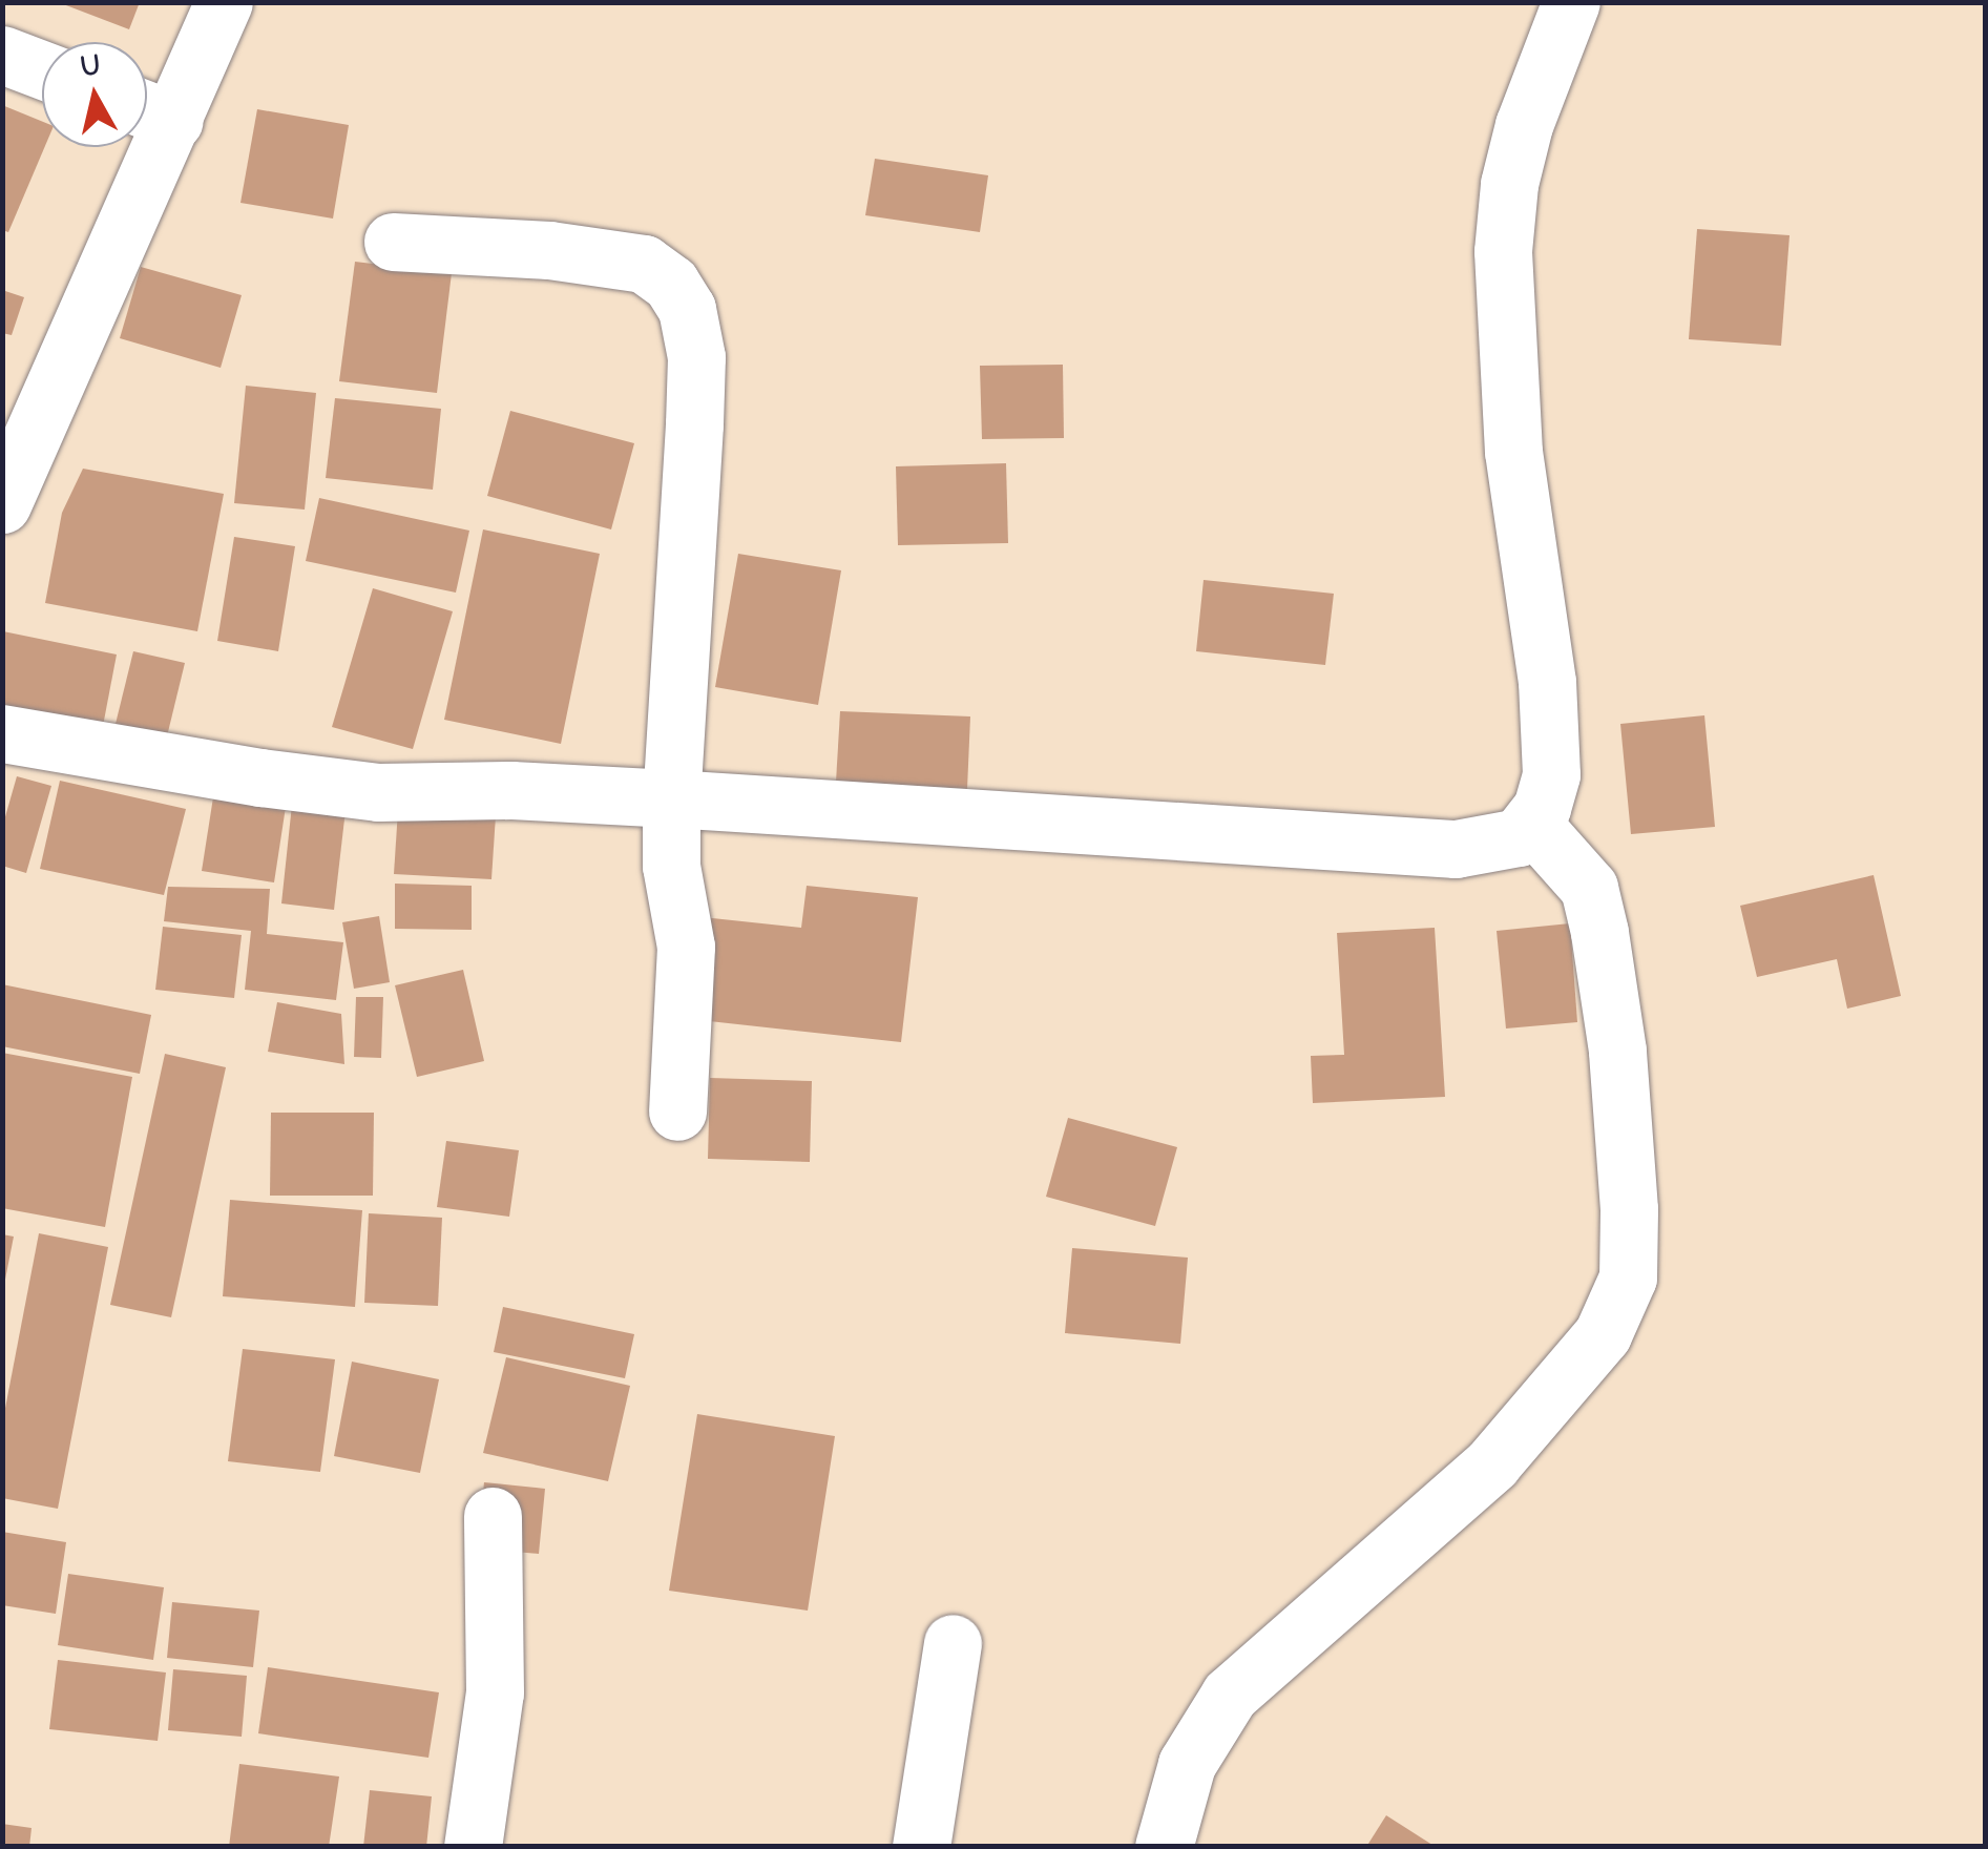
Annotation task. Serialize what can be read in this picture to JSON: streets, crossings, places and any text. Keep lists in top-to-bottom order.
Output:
{
  "north": "top"
}
